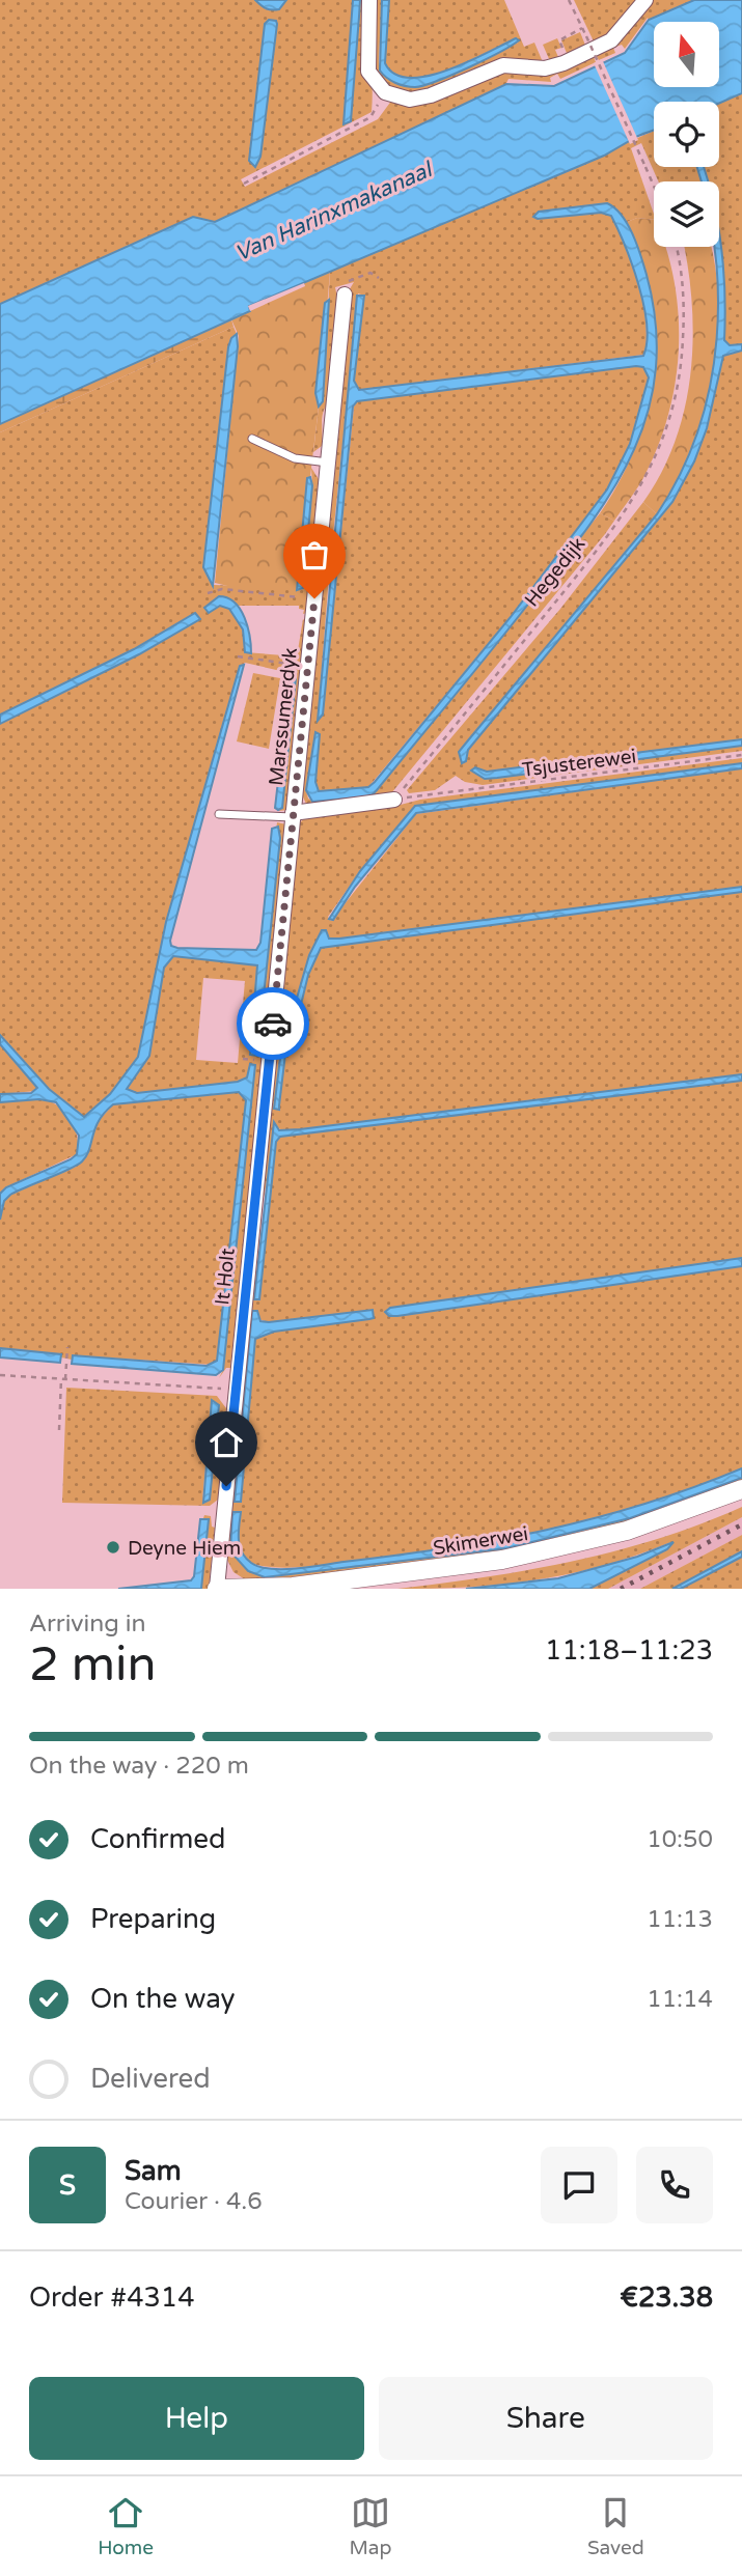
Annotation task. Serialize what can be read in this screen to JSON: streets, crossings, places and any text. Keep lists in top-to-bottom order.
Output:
{
  "streets": {
    "street": ["Marssumerdyk", "It Holt", "Skimerwei"],
    "path": ["Hegedijk", "Tsjusterewei"]
  },
  "crossings": [
    ["Marssumerdyk", "It Holt"],
    ["It Holt", "Skimerwei"]
  ],
  "water": ["Van Harinxmakanaal"],
  "places": ["Deyne Hiem"],
  "north": "top",
  "page": {
    "heading": ["2 min", "Arriving in", "11:18–11:23"],
    "panel": [
      "Sam",
      "Courier · 4.6",
      "Order #4314",
      "€23.38"
    ],
    "bar": "On the way · 220 m",
    "list": [
      ["Confirmed", "10:50"],
      ["Preparing", "11:13"],
      ["On the way", "11:14"],
      "Delivered"
    ],
    "round": "S",
    "buttons": ["Help", "Share"],
    "tabs": ["Home", "Map", "Saved"]
  }
}
